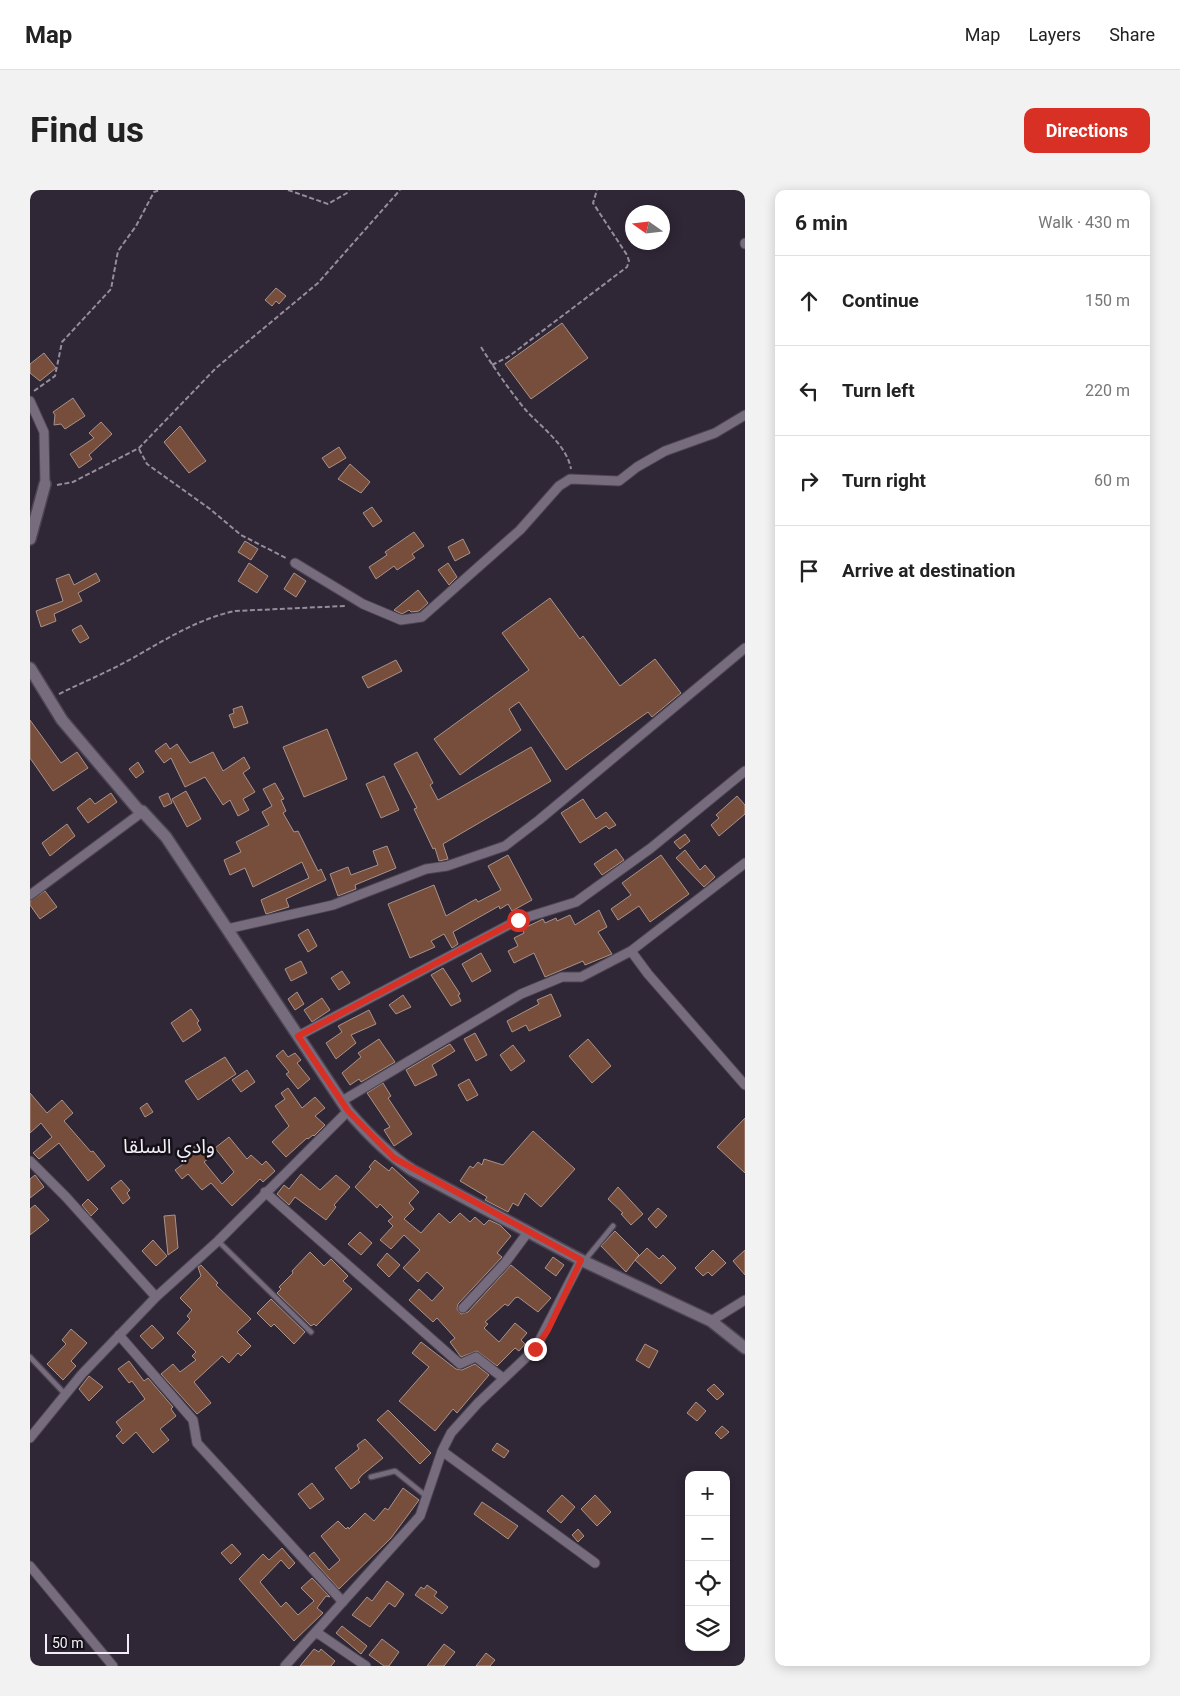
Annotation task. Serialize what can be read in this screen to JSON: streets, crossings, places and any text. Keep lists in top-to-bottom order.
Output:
{
  "districts": ["وادي السلقا"],
  "scale_bar": "50 m",
  "north": "left",
  "page": {
    "header": "Map",
    "nav": ["Map", "Layers", "Share"],
    "buttons": "Directions",
    "title": "Find us",
    "heading": ["6 min", "Walk · 430 m"],
    "list": [
      ["Continue", "150 m"],
      ["Turn left", "220 m"],
      ["Turn right", "60 m"],
      "Arrive at destination"
    ],
    "map_buttons": ["+", "−"],
    "scale": "50 m"
  }
}
